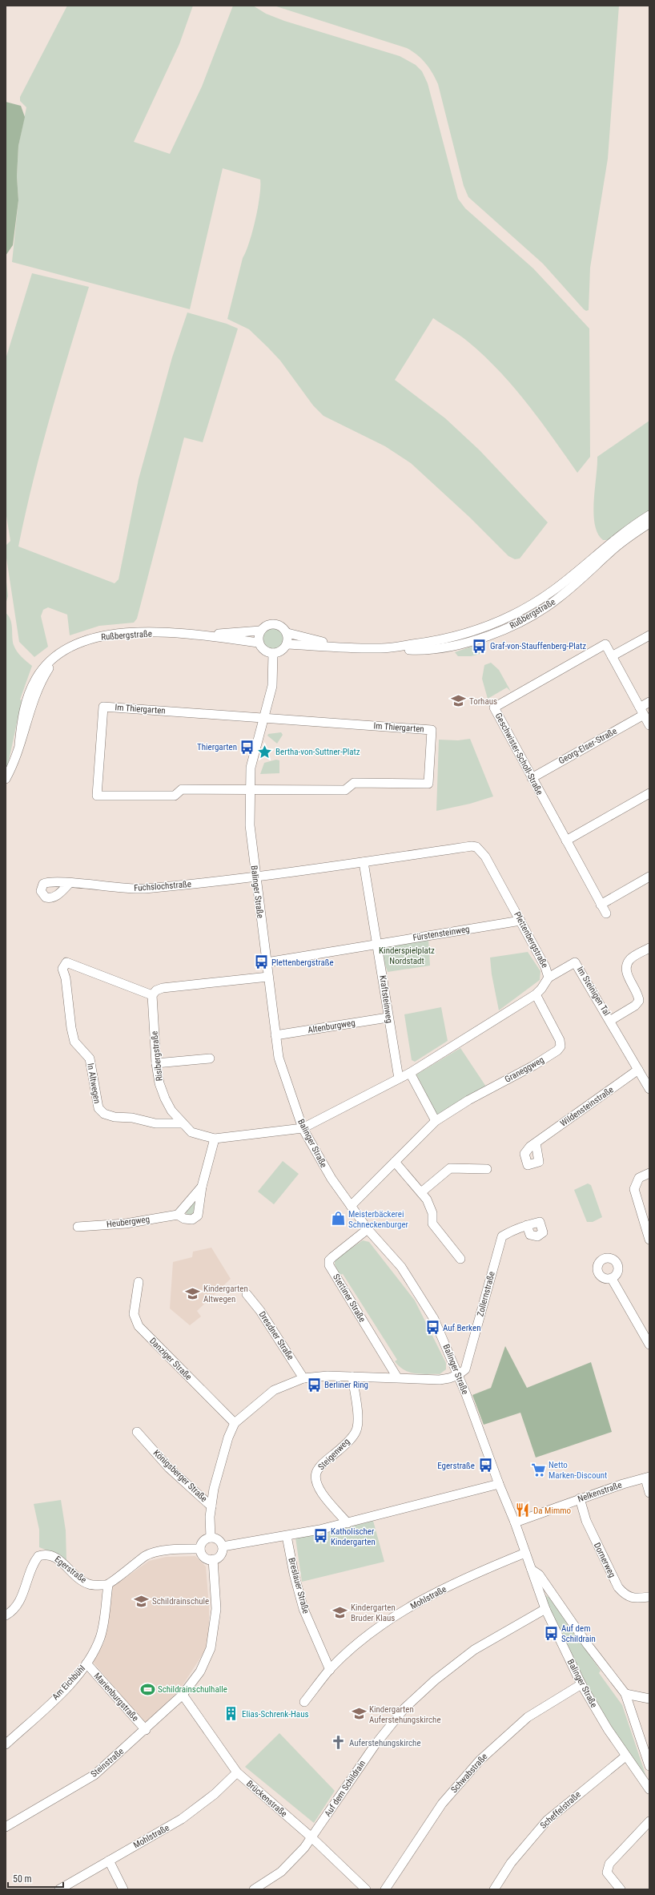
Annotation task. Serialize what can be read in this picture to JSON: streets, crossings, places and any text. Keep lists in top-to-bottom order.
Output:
{
  "streets": {
    "street": [
      "Rußbergstraße",
      "Im Thiergarten",
      "Georg-Elser-Straße",
      "Geschwister-Scholl-Straße",
      "Fuchslochstraße",
      "Balinger Straße",
      "Fürstensteinweg",
      "Plettenbergstraße",
      "Im Steinigen Tal",
      "Kraftsteinweg",
      "Altenburgweg",
      "Risibergstraße",
      "Graneggweg",
      "In Altwegen",
      "Wildensteinstraße",
      "Heubergweg",
      "Zollernstraße",
      "Stettiner Straße",
      "Dresdner Straße",
      "Danziger Straße",
      "Steigenweg",
      "Königsberger Straße",
      "Nelkenstraße",
      "Dornerweg",
      "Egerstraße",
      "Breslauer Straße",
      "Mohlstraße",
      "Am Eichbühl",
      "Marienburgstraße",
      "Steinstraße",
      "Schwabstraße",
      "Auf dem Schildrain",
      "Brückenstraße",
      "Scheffelstraße"
    ]
  },
  "crossings": [
    ["Rußbergstraße", "Balinger Straße"],
    ["Im Thiergarten", "Balinger Straße"],
    ["Georg-Elser-Straße", "Geschwister-Scholl-Straße"],
    ["Fuchslochstraße", "Balinger Straße"],
    ["Fuchslochstraße", "Plettenbergstraße"],
    ["Balinger Straße", "Fürstensteinweg"],
    ["Balinger Straße", "Plettenbergstraße"],
    ["Balinger Straße", "Altenburgweg"],
    ["Balinger Straße", "Risibergstraße"],
    ["Balinger Straße", "Graneggweg"],
    ["Balinger Straße", "Zollernstraße"],
    ["Balinger Straße", "Stettiner Straße"],
    ["Balinger Straße", "Nelkenstraße"],
    ["Balinger Straße", "Mohlstraße"],
    ["Balinger Straße", "Schwabstraße"],
    ["Balinger Straße", "Auf dem Schildrain"],
    ["Balinger Straße", "Scheffelstraße"],
    ["Fürstensteinweg", "Plettenbergstraße"],
    ["Fürstensteinweg", "Kraftsteinweg"],
    ["Plettenbergstraße", "Im Steinigen Tal"],
    ["Plettenbergstraße", "Kraftsteinweg"],
    ["Plettenbergstraße", "Risibergstraße"],
    ["Plettenbergstraße", "Graneggweg"],
    ["Im Steinigen Tal", "Wildensteinstraße"],
    ["Kraftsteinweg", "Altenburgweg"],
    ["Risibergstraße", "In Altwegen"],
    ["Risibergstraße", "Heubergweg"],
    ["Nelkenstraße", "Dornerweg"],
    ["Egerstraße", "Am Eichbühl"],
    ["Breslauer Straße", "Mohlstraße"],
    ["Mohlstraße", "Brückenstraße"],
    ["Am Eichbühl", "Marienburgstraße"],
    ["Marienburgstraße", "Steinstraße"],
    ["Steinstraße", "Brückenstraße"],
    ["Auf dem Schildrain", "Brückenstraße"]
  ],
  "parks": ["Kinderspielplatz Nordstadt"],
  "places": {
    "bus stop": [
      "Graf-von-Stauffenberg-Platz",
      "Thiergarten",
      "Plettenbergstraße",
      "Auf Berken",
      "Berliner Ring",
      "Egerstraße",
      "Katholischer Kindergarten",
      "Auf dem Schildrain"
    ],
    "school or university": [
      "Torhaus",
      "Kindergarten Altwegen",
      "Schildrainschule",
      "Kindergarten Bruder Klaus",
      "Kindergarten Auferstehungskirche"
    ],
    "place": ["Bertha-von-Suttner-Platz"],
    "shop": ["Meisterbäckerei Schneckenburger"],
    "supermarket": ["Netto Marken-Discount"],
    "restaurant": ["Da Mimmo"],
    "sports": ["Schildrainschulhalle"],
    "building": ["Elias-Schrenk-Haus"],
    "church": ["Auferstehungskirche"]
  },
  "scale_bar": "50 m"
}
